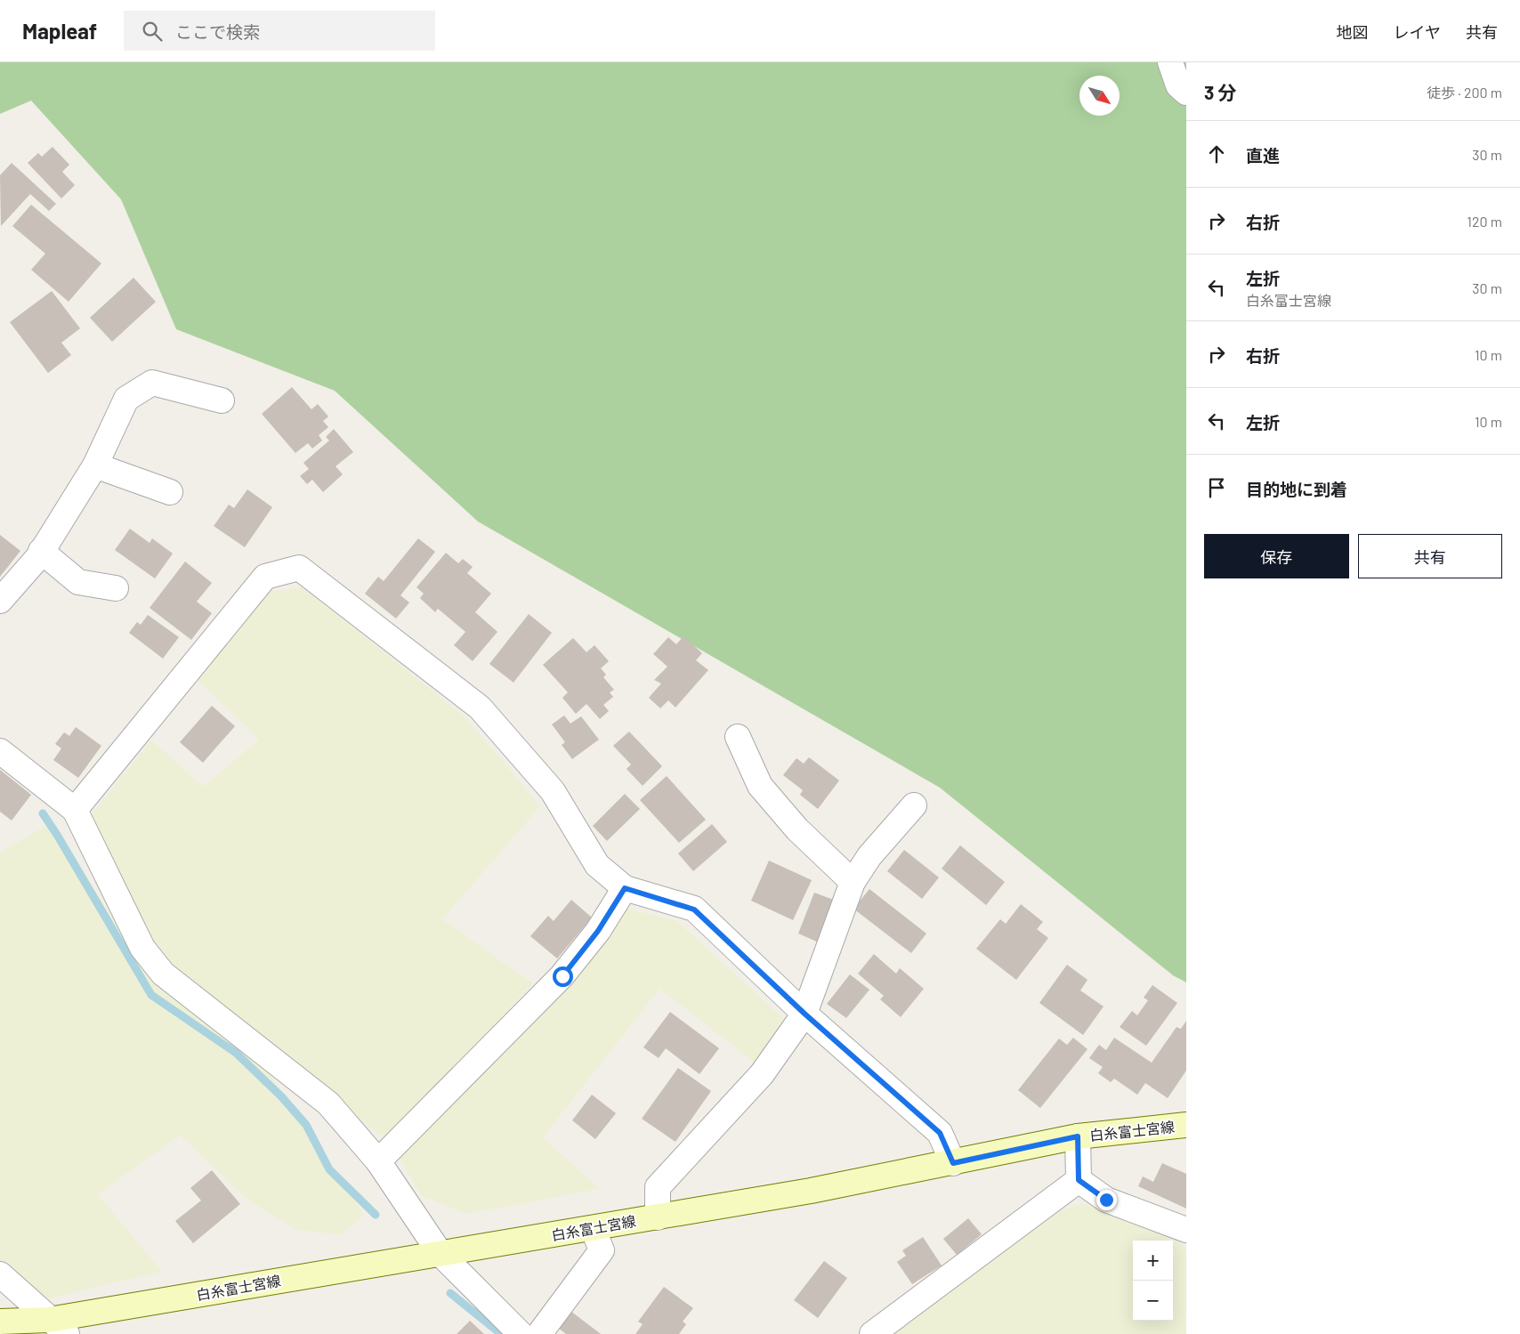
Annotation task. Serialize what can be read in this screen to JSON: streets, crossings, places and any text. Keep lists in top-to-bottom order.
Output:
{
  "streets": {
    "main road": ["白糸富士宮線"]
  },
  "north": "bottom right",
  "page": {
    "header": "Mapleaf",
    "search": "ここで検索",
    "nav": ["地図", "レイヤ", "共有"],
    "heading": ["3 分", "徒歩 · 200 m"],
    "list": [
      ["直進", "30 m"],
      ["右折", "120 m"],
      ["左折", "白糸富士宮線", "30 m"],
      ["右折", "10 m"],
      ["左折", "10 m"],
      "目的地に到着"
    ],
    "buttons": ["保存", "共有"],
    "map_buttons": ["+", "−"]
  }
}
